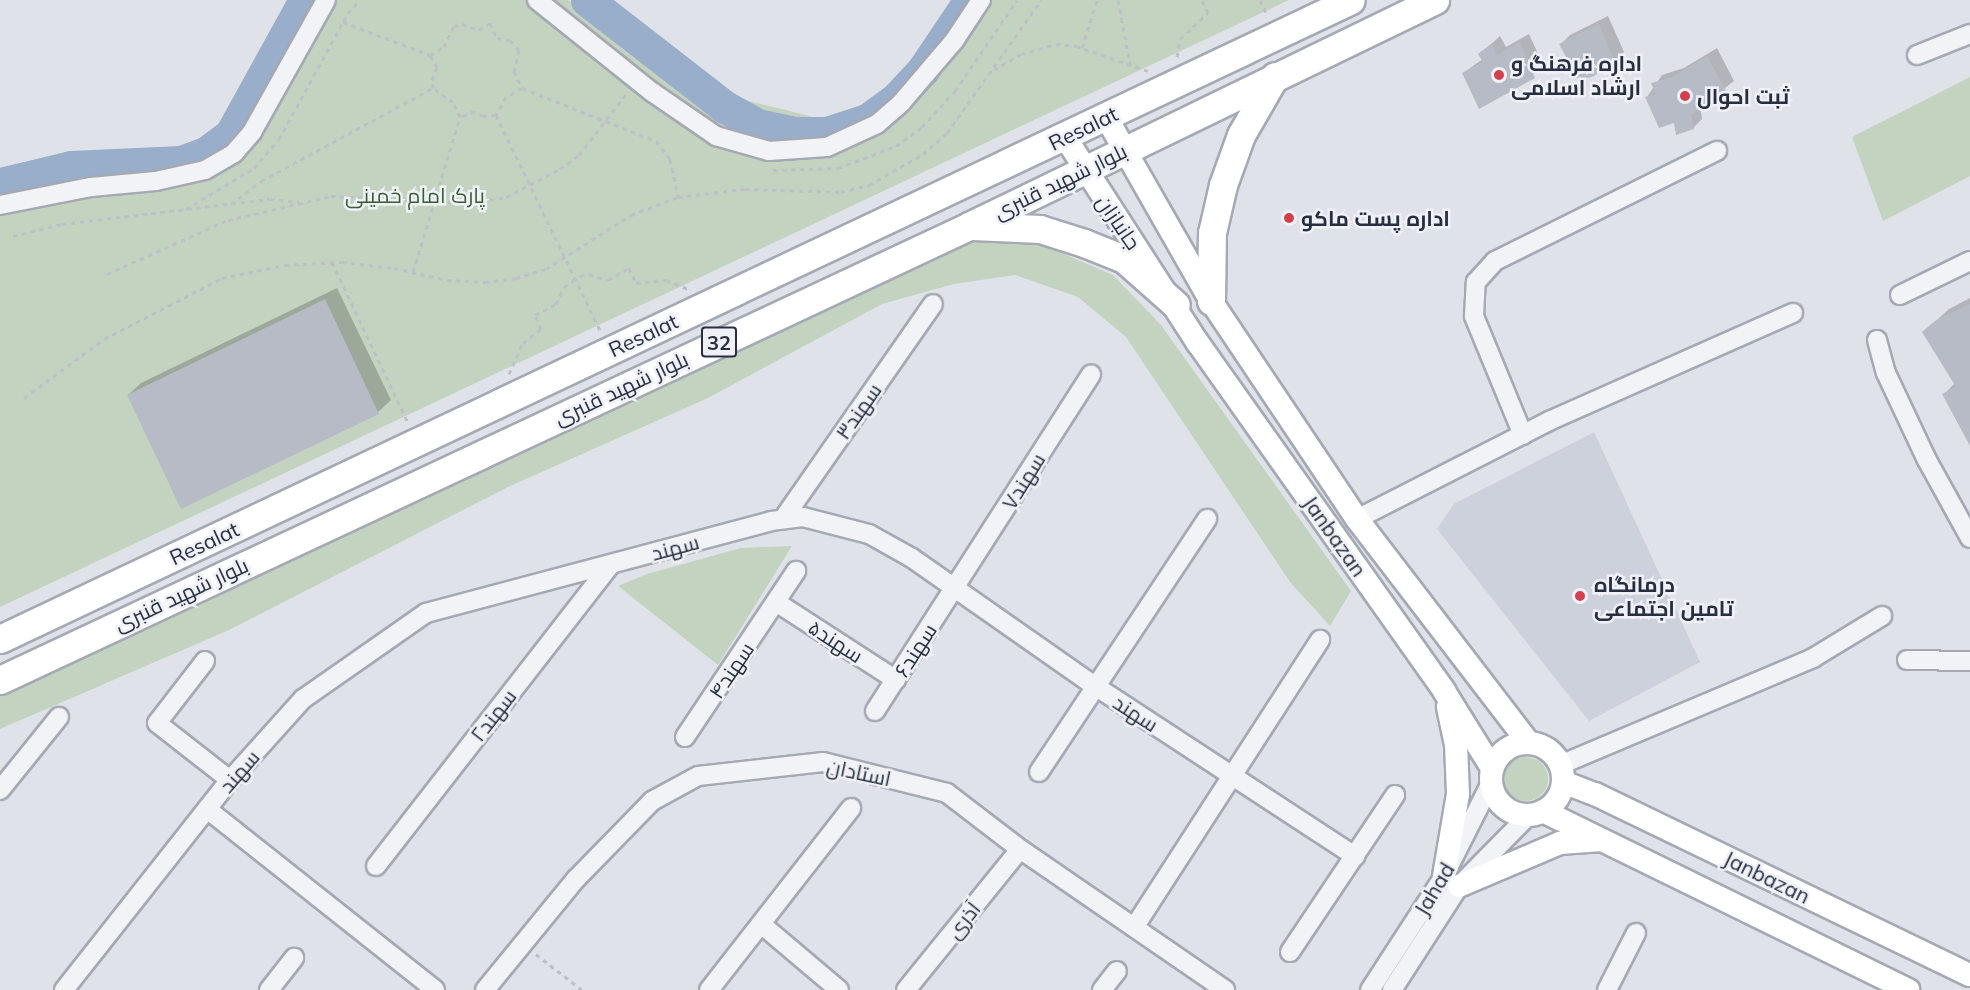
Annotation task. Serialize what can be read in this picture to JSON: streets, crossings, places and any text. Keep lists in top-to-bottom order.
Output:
{
  "streets": {
    "highway": ["Resalat", "بلوار شهید قنبری", "32"],
    "main road": ["جانبازان", "Janbazan"],
    "street": [
      "سهند۳",
      "سهند۷",
      "سهند",
      "سهند۵",
      "سهند۶",
      "سهند۴",
      "سهند۲",
      "استادان",
      "Jahad",
      "آذری"
    ]
  },
  "crossings": [
    ["Resalat", "جانبازان"],
    ["Resalat", "Janbazan"],
    ["بلوار شهید قنبری", "جانبازان"],
    ["بلوار شهید قنبری", "Janbazan"],
    ["جانبازان", "Janbazan"],
    ["سهند۳", "سهند"],
    ["سهند۷", "سهند"],
    ["سهند۷", "سهند۶"],
    ["Janbazan", "Jahad"],
    ["سهند", "سهند۶"],
    ["سهند", "سهند۲"],
    ["سهند۵", "سهند۶"],
    ["سهند۵", "سهند۴"],
    ["استادان", "آذری"]
  ],
  "parks": ["پارک امام خمینی"],
  "places": [
    "اداره فرهنگ و ارشاد اسلامی",
    "ثبت احوال",
    "اداره پست ماکو",
    "درمانگاه تامین اجتماعی"
  ]
}
